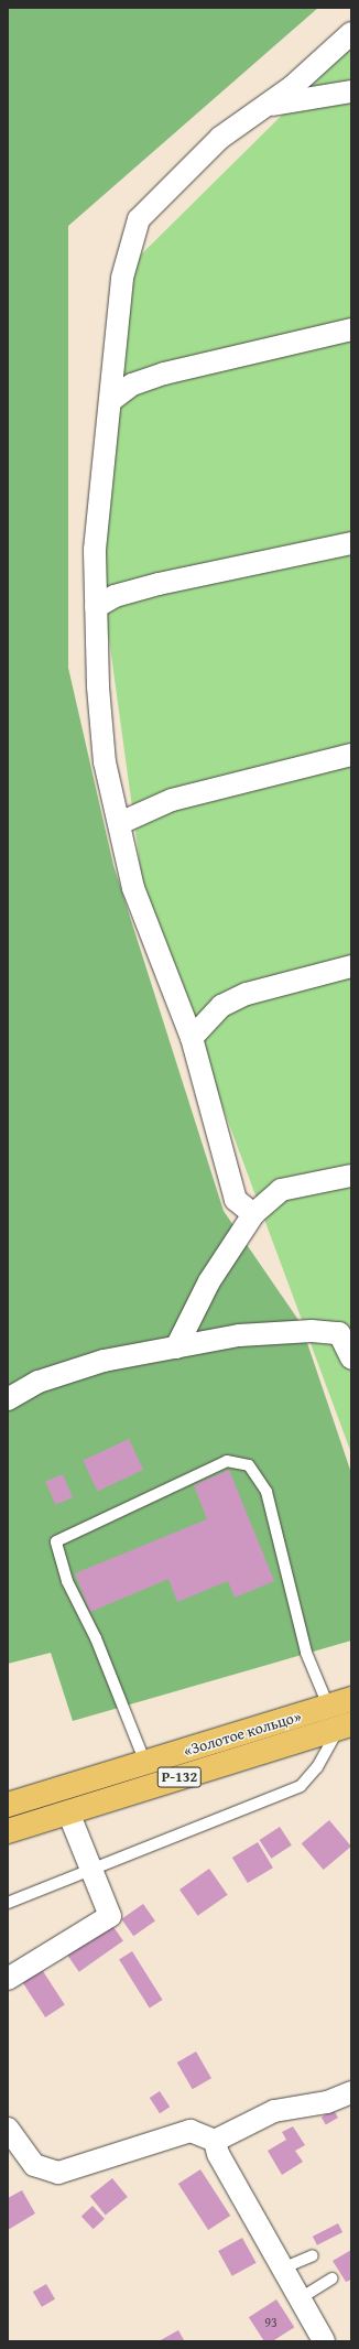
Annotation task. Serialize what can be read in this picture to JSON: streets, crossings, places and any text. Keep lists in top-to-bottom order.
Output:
{
  "streets": {
    "highway": ["«Золотое кольцо»", "Р-132"]
  },
  "house_numbers": ["93"]
}
